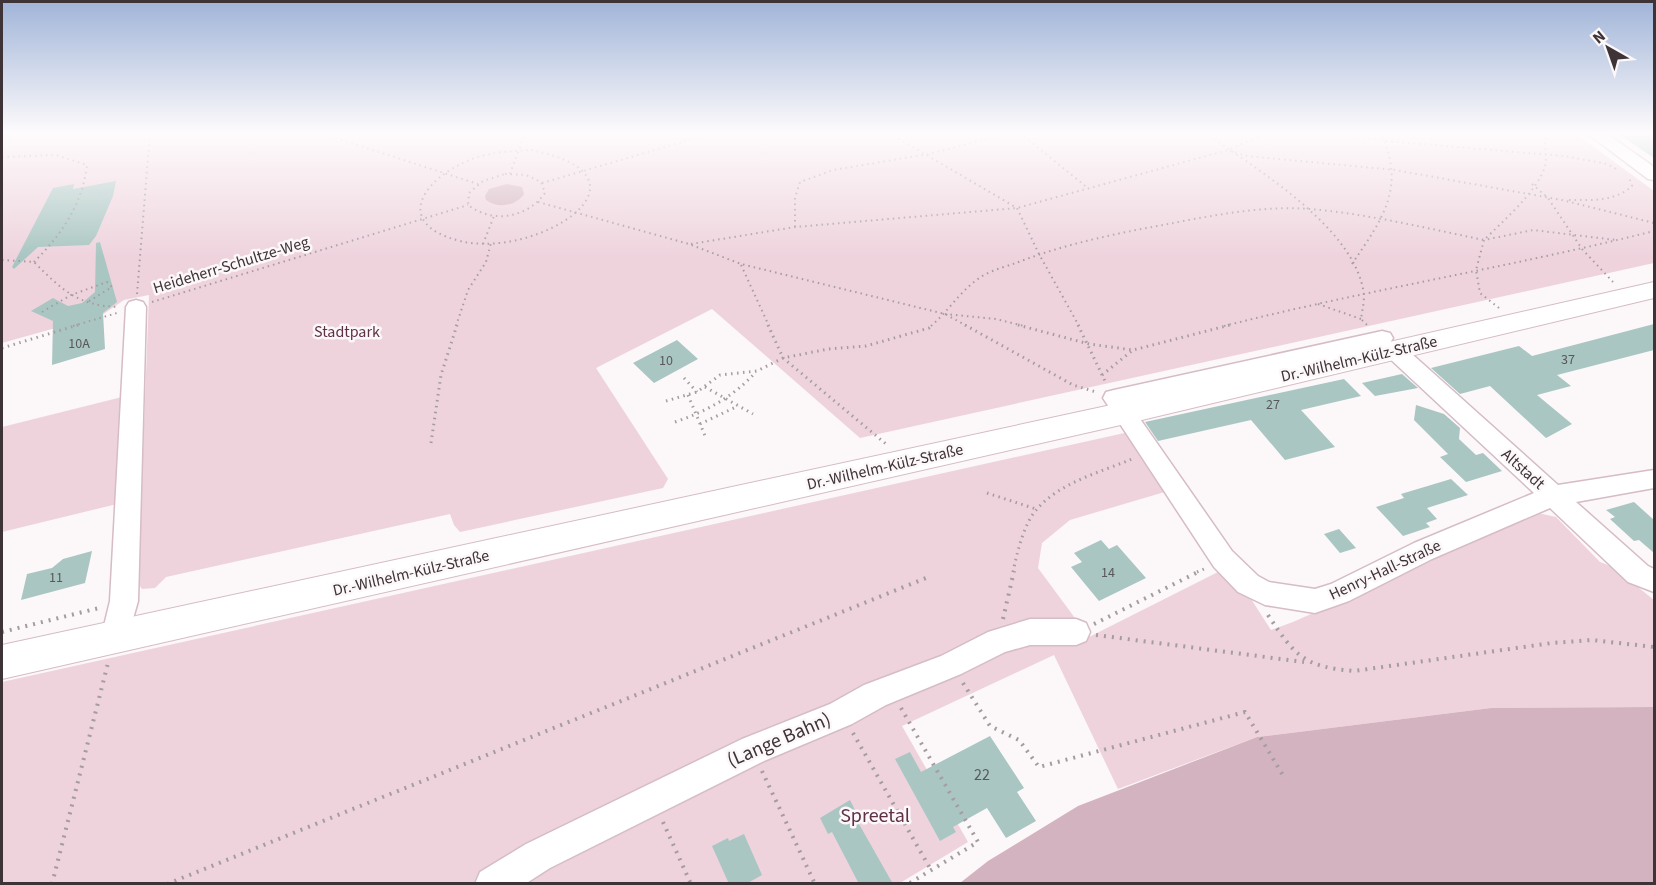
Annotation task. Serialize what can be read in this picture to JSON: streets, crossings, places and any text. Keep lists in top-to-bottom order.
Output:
{
  "streets": {
    "main road": ["Dr.-Wilhelm-Külz-Straße"],
    "street": ["Altstadt", "Henry-Hall-Straße", "(Lange Bahn)"],
    "path": ["Heideherr-Schultze-Weg"]
  },
  "crossings": [
    ["Dr.-Wilhelm-Külz-Straße", "Altstadt"],
    ["Dr.-Wilhelm-Külz-Straße", "Henry-Hall-Straße"],
    ["Altstadt", "Henry-Hall-Straße"]
  ],
  "parks": ["Stadtpark", "Spreetal"],
  "house_numbers": [
    "10A",
    "37",
    "10",
    "27",
    "14",
    "11",
    "22"
  ],
  "north": "top left"
}
